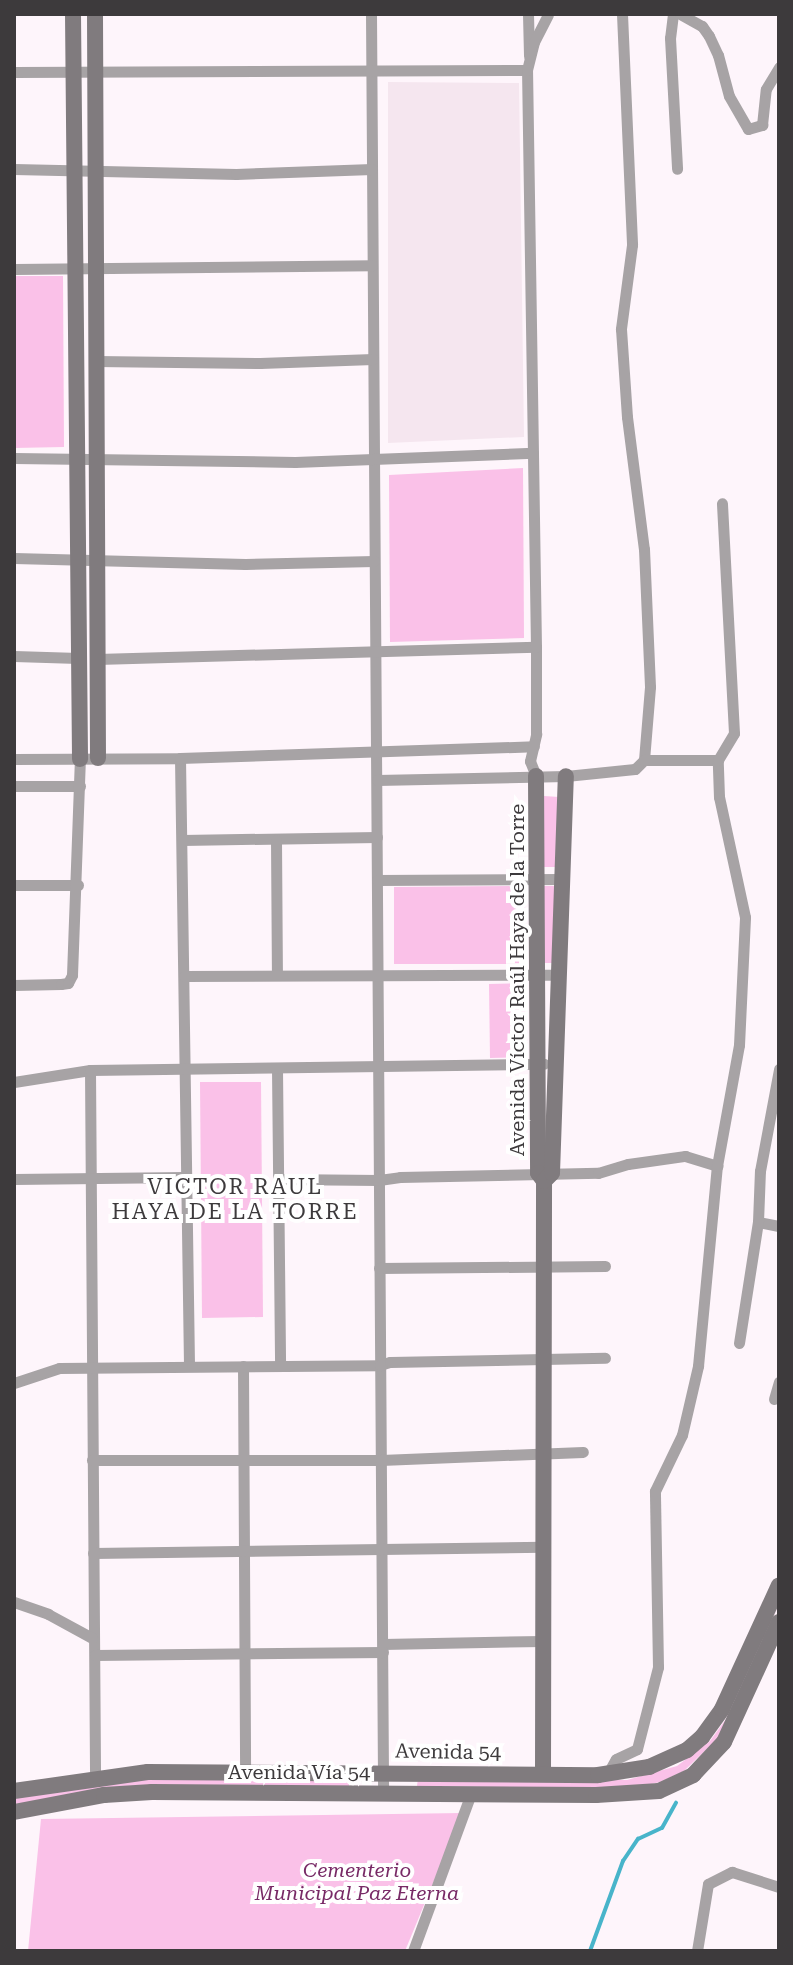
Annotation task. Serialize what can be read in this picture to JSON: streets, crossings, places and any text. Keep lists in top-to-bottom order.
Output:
{
  "streets": {
    "street": ["Avenida Víctor Raúl Haya de la Torre", "Avenida 54", "Avenida Vía 54"]
  },
  "districts": ["VICTOR RAUL HAYA DE LA TORRE"],
  "parks": ["Cementerio Municipal Paz Eterna"]
}
